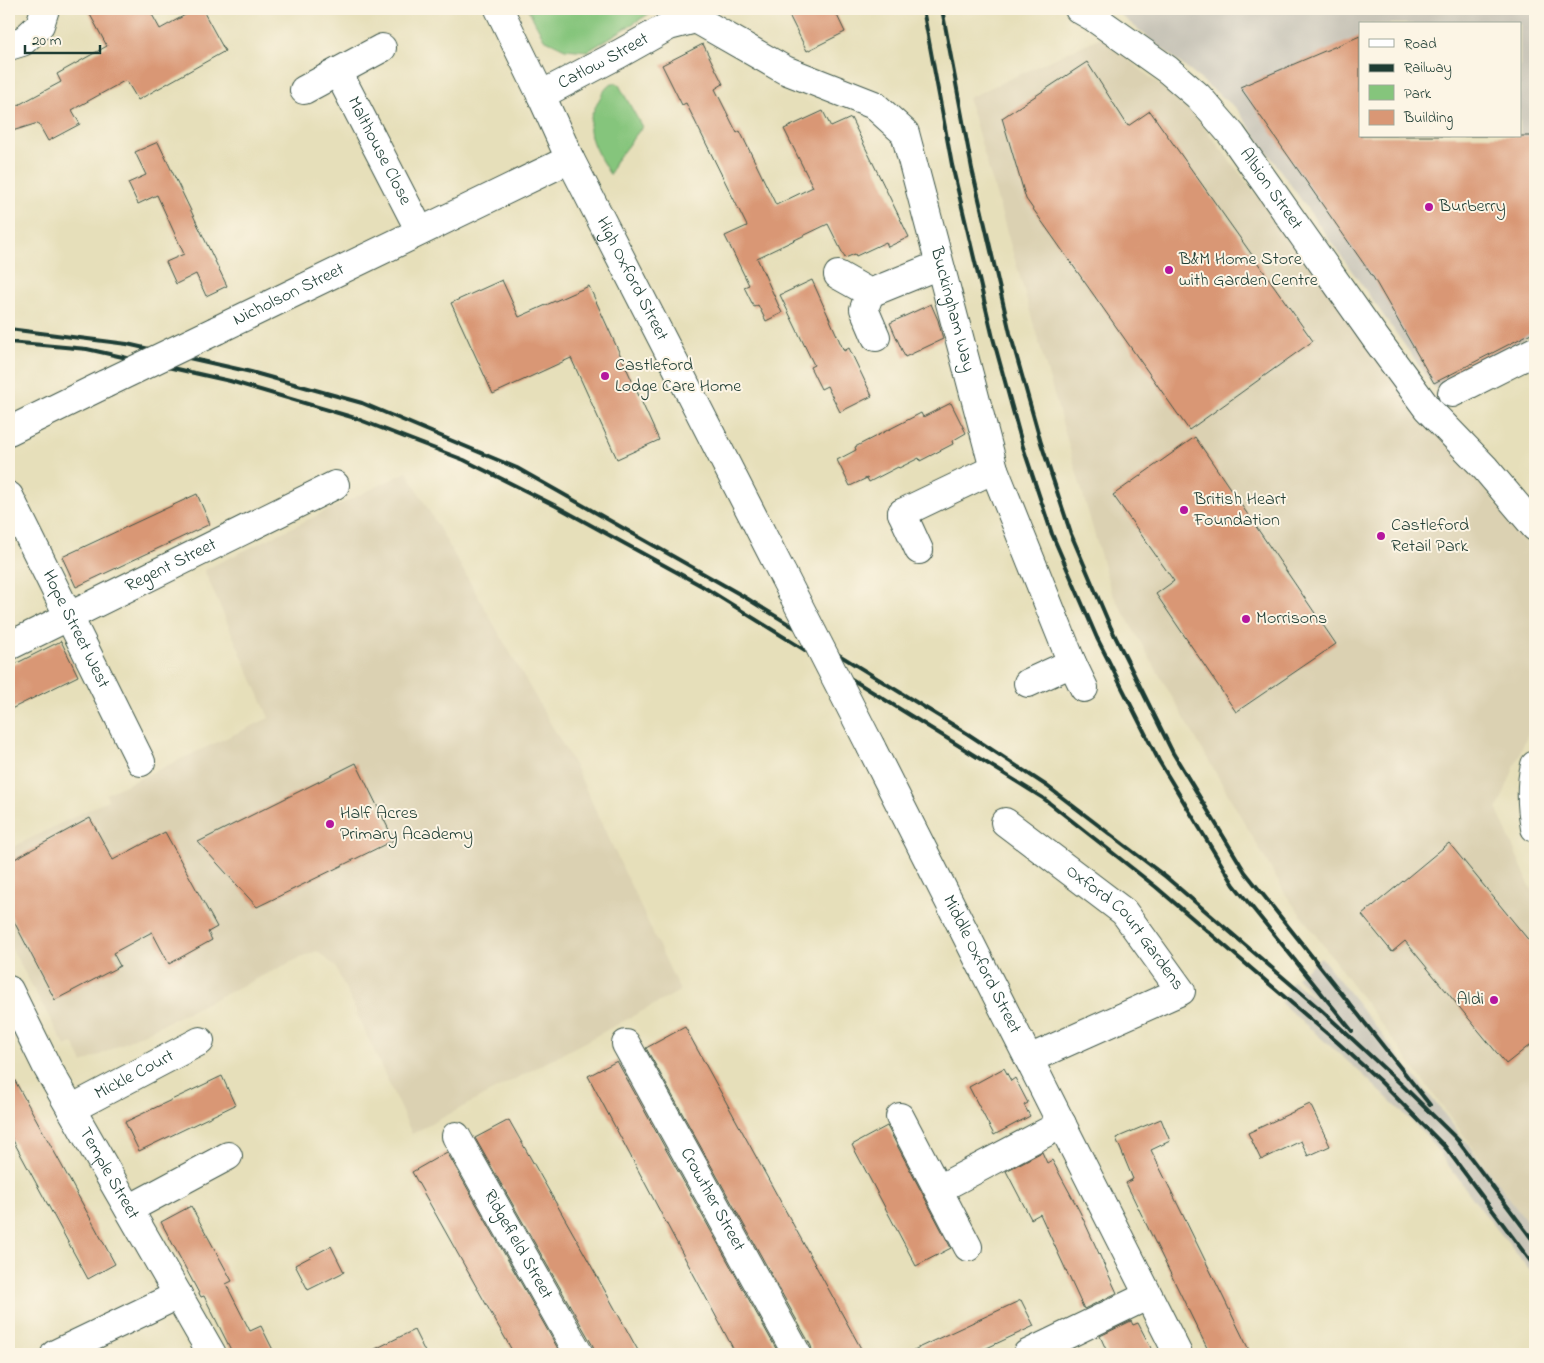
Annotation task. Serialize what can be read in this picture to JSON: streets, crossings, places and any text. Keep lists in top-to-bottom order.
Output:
{
  "streets": {
    "street": [
      "Catlow Street",
      "Malthouse Close",
      "Albion Street",
      "High Oxford Street",
      "Nicholson Street",
      "Buckingham Way",
      "Regent Street",
      "Hope Street West",
      "Oxford Court Gardens",
      "Middle Oxford Street",
      "Mickle Court",
      "Temple Street",
      "Crowther Street",
      "Ridgefield Street"
    ]
  },
  "crossings": [
    ["Catlow Street", "High Oxford Street"],
    ["Catlow Street", "Buckingham Way"],
    ["Malthouse Close", "Nicholson Street"],
    ["High Oxford Street", "Nicholson Street"],
    ["High Oxford Street", "Middle Oxford Street"],
    ["Regent Street", "Hope Street West"],
    ["Oxford Court Gardens", "Middle Oxford Street"],
    ["Mickle Court", "Temple Street"]
  ],
  "places": [
    "Burberry",
    "B&M Home Store with Garden Centre",
    "Castleford Lodge Care Home",
    "British Heart Foundation",
    "Castleford Retail Park",
    "Morrisons",
    "Half Acres Primary Academy",
    "Aldi"
  ],
  "legend": [
    "Road",
    "Railway",
    "Park",
    "Building"
  ],
  "scale_bar": "20 m"
}
